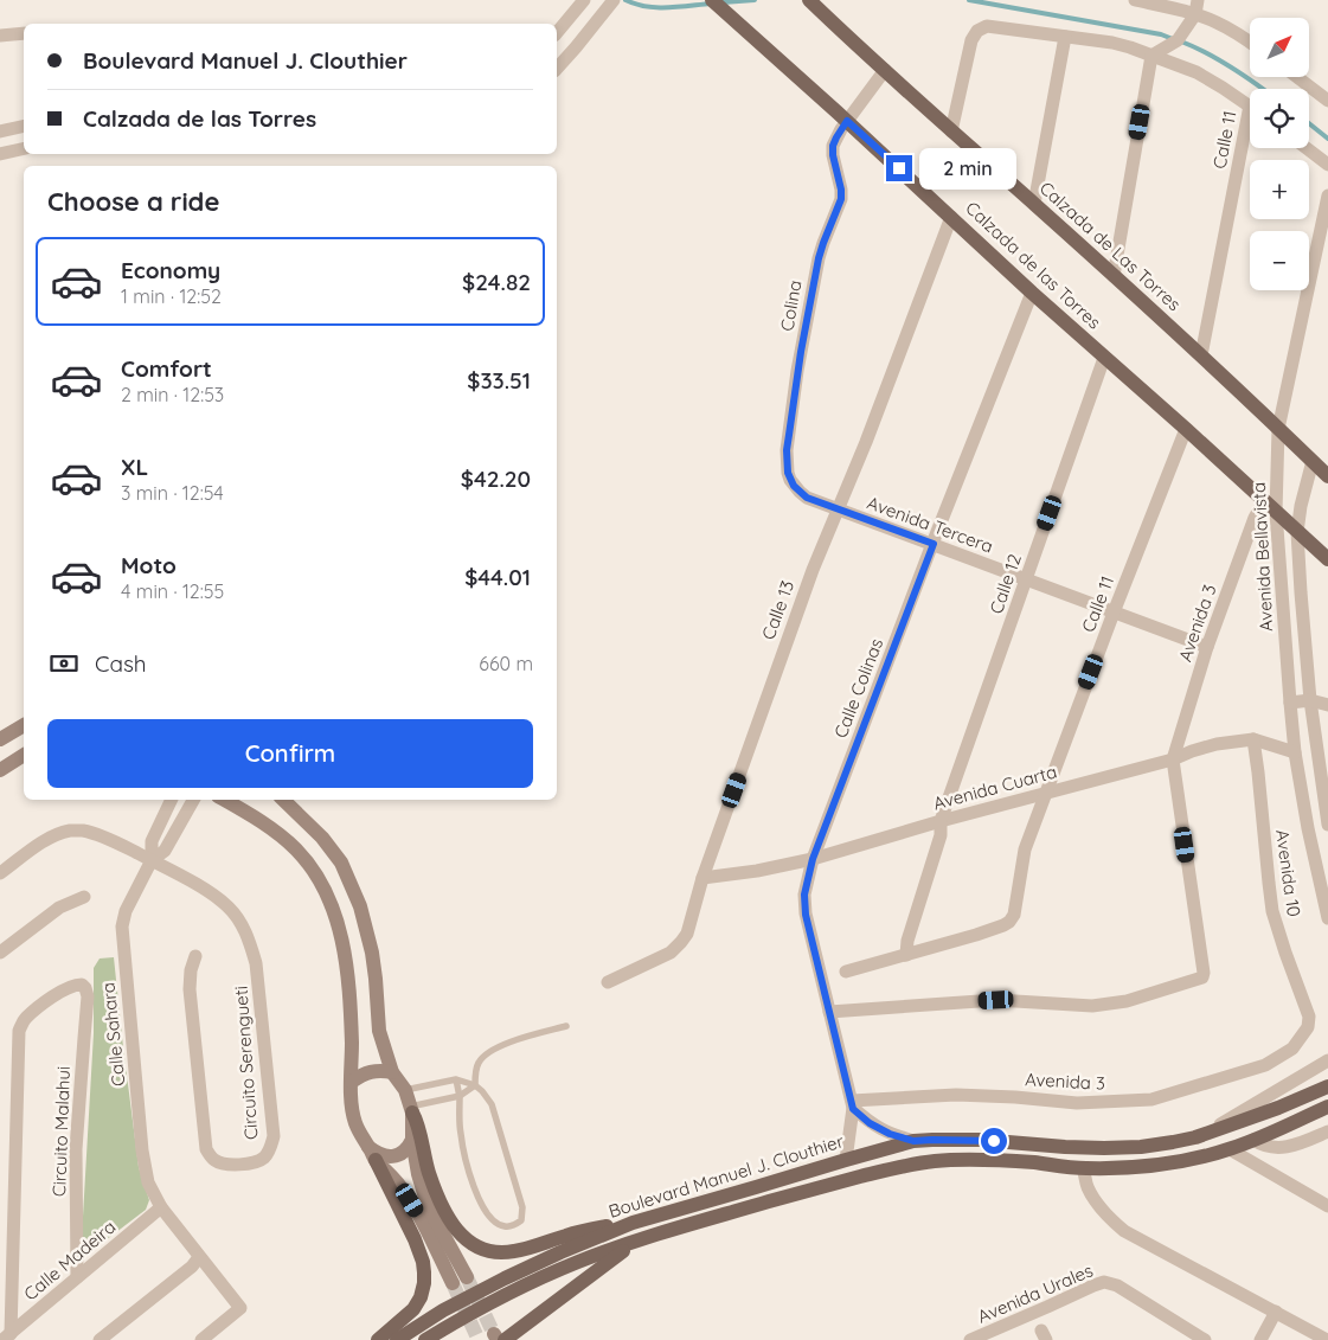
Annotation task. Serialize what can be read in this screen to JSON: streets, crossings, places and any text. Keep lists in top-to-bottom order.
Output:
{
  "streets": {
    "main road": ["Calzada de Las Torres", "Calzada de las Torres", "Boulevard Manuel J. Clouthier"],
    "street": [
      "Calle 11",
      "Colina",
      "Avenida Tercera",
      "Avenida Bellavista",
      "Calle 12",
      "Calle 13",
      "Avenida 3",
      "Calle Colinas",
      "Avenida Cuarta",
      "Avenida 10",
      "Calle Sahara",
      "Circuito Serengueti",
      "Circuito Malahui",
      "Calle Madeira",
      "Avenida Urales"
    ]
  },
  "crossings": [
    ["Calle 11", "Calzada de Las Torres"],
    ["Calle 11", "Calzada de las Torres"],
    ["Calle 11", "Avenida Tercera"],
    ["Calle 11", "Calle 12"],
    ["Calle 11", "Avenida Cuarta"],
    ["Calzada de Las Torres", "Colina"],
    ["Calzada de Las Torres", "Avenida Bellavista"],
    ["Calzada de las Torres", "Colina"],
    ["Calzada de las Torres", "Avenida Bellavista"],
    ["Calzada de las Torres", "Calle 12"],
    ["Calzada de las Torres", "Calle 13"],
    ["Calzada de las Torres", "Avenida 3"],
    ["Calzada de las Torres", "Calle Colinas"],
    ["Colina", "Avenida Tercera"],
    ["Avenida Tercera", "Calle 12"],
    ["Avenida Tercera", "Calle 13"],
    ["Avenida Tercera", "Avenida 3"],
    ["Avenida Tercera", "Calle Colinas"],
    ["Avenida Bellavista", "Avenida Cuarta"],
    ["Calle 12", "Avenida Cuarta"],
    ["Calle 13", "Avenida Cuarta"],
    ["Avenida 3", "Calle Colinas"],
    ["Avenida 3", "Avenida Cuarta"],
    ["Avenida 3", "Avenida 10"],
    ["Calle Colinas", "Avenida Cuarta"],
    ["Calle Colinas", "Boulevard Manuel J. Clouthier"],
    ["Avenida Cuarta", "Avenida 10"],
    ["Calle Sahara", "Circuito Serengueti"],
    ["Calle Sahara", "Calle Madeira"],
    ["Circuito Malahui", "Calle Madeira"]
  ],
  "north": "top right",
  "page": {
    "map_buttons": ["+", "−"],
    "banner": ["Boulevard Manuel J. Clouthier", "Calzada de las Torres"],
    "bubble": "2 min",
    "heading": "Choose a ride",
    "list": [
      {
        "name": "Economy",
        "note": "1 min · 12:52",
        "value": "$24.82"
      },
      {
        "name": "Comfort",
        "note": "2 min · 12:53",
        "value": "$33.51"
      },
      {
        "name": "XL",
        "note": "3 min · 12:54",
        "value": "$42.20"
      },
      {
        "name": "Moto",
        "note": "4 min · 12:55",
        "value": "$44.01"
      }
    ],
    "pay": ["Cash", "660 m"],
    "buttons": "Confirm"
  }
}
